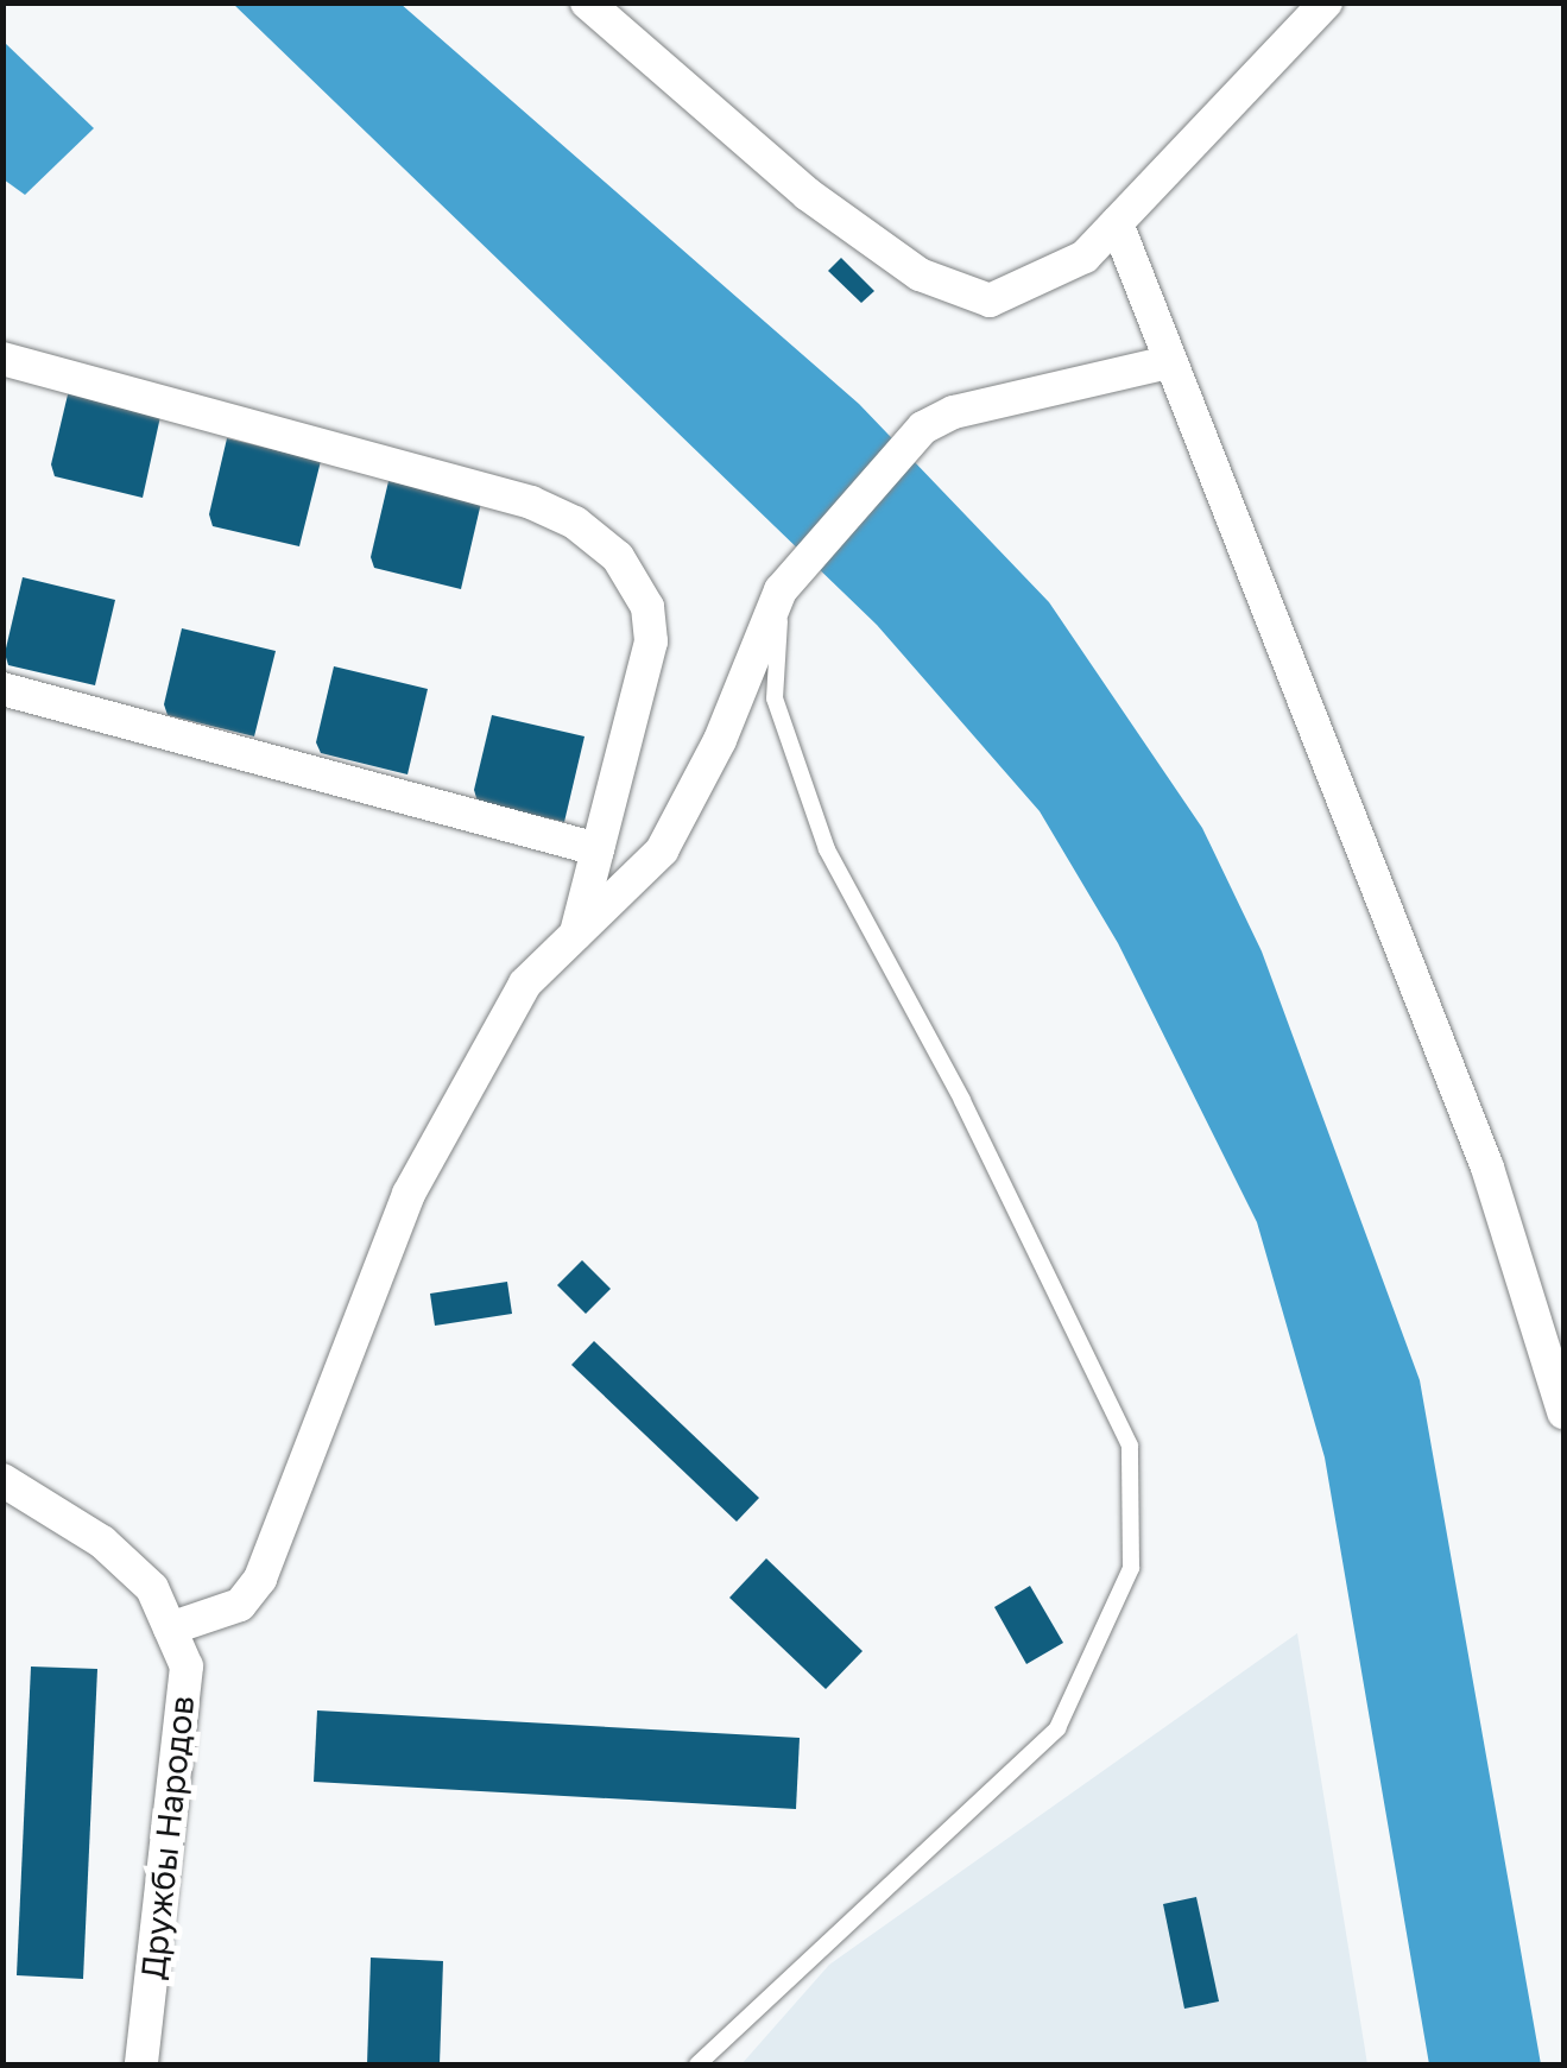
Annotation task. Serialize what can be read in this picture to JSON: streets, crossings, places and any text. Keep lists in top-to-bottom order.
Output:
{
  "streets": {
    "street": ["Дружбы Народов"]
  }
}
